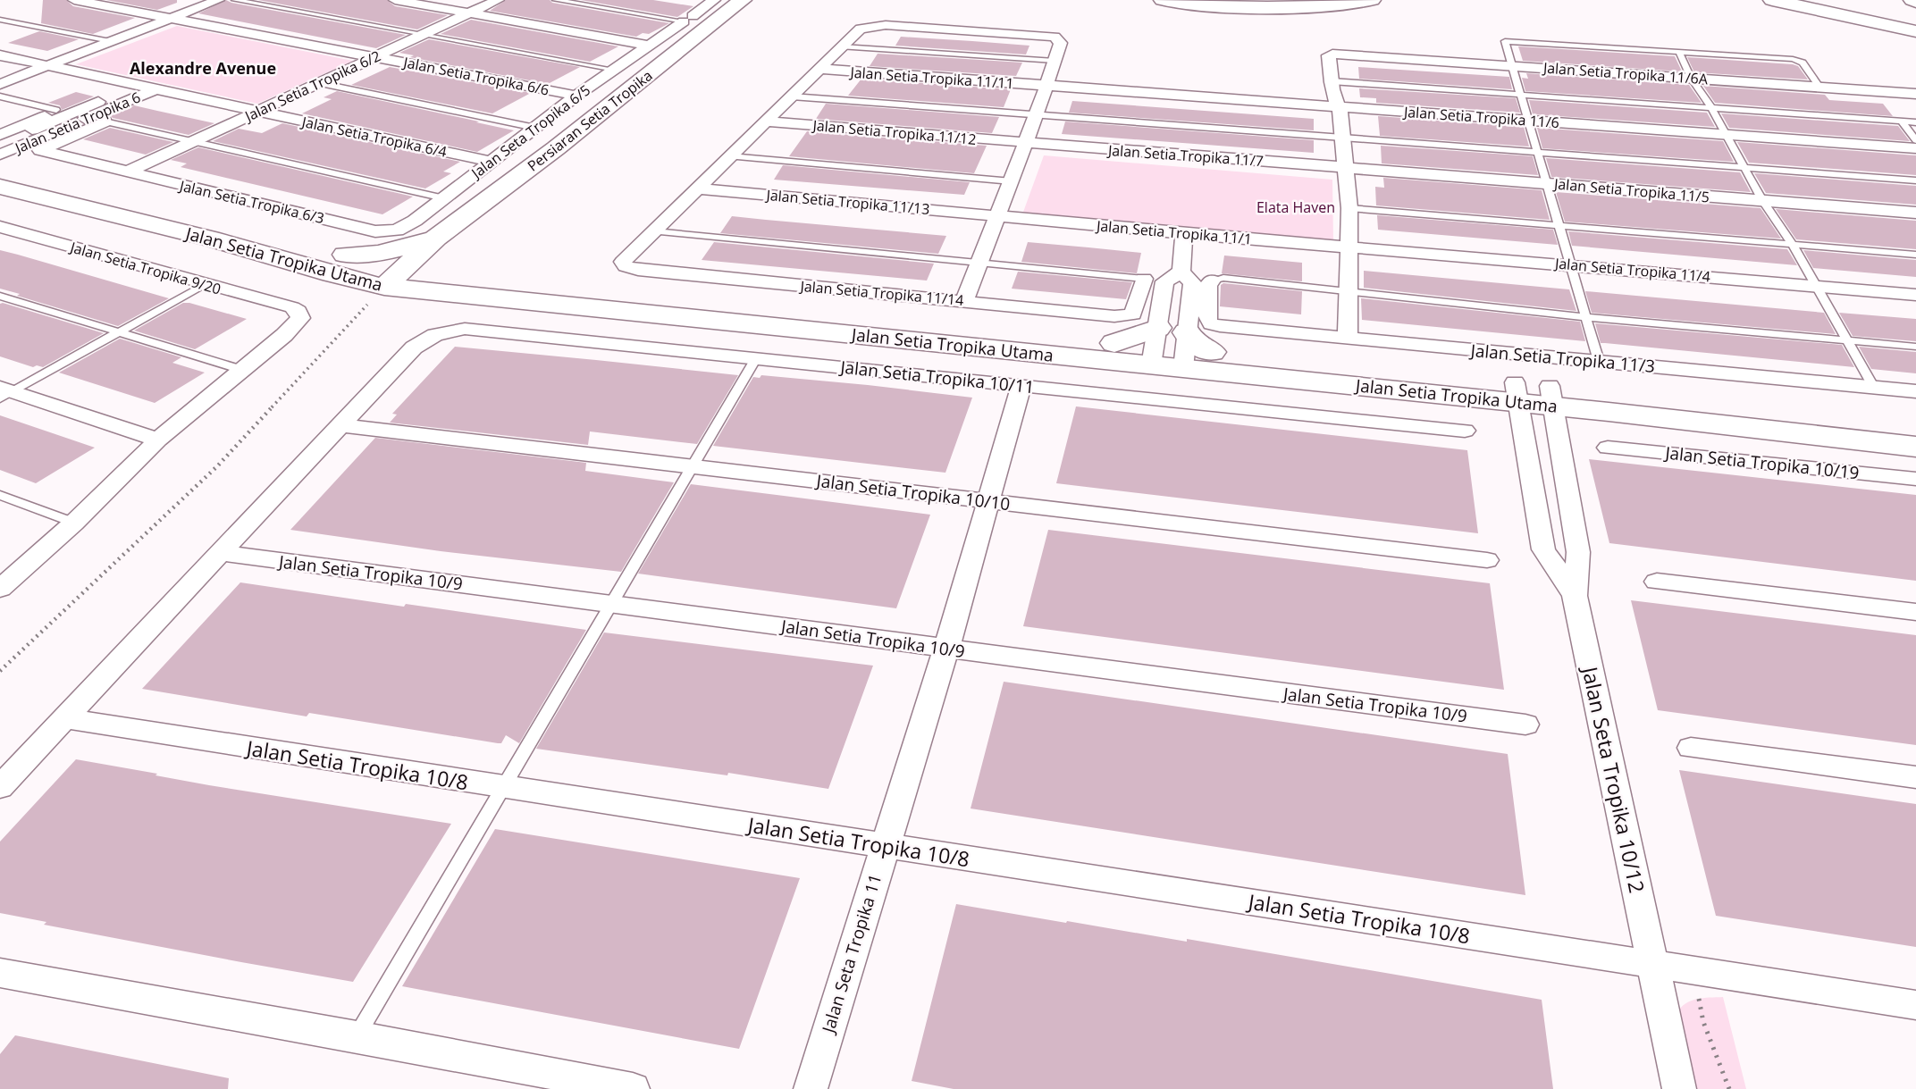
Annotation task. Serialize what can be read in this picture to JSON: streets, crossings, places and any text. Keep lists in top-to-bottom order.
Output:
{
  "streets": {
    "main road": ["Persiaran Setia Tropika", "Jalan Setia Tropika Utama"],
    "street": [
      "Jalan Setia Tropika 11/6A",
      "Jalan Setia Tropika 6/6",
      "Jalan Setia Tropika 11/11",
      "Jalan Setia Tropika 6/2",
      "Jalan Setia Tropika 11/6",
      "Jalan Setia Tropika 6",
      "Jalan Seta Tropika 6/5",
      "Jalan Setia Tropika 11/12",
      "Jalan Setia Tropika 6/4",
      "Jalan Setia Tropika 11/7",
      "Jalan Setia Tropika 11/5",
      "Jalan Setia Tropika 6/3",
      "Jalan Setia Tropika 11/13",
      "Jalan Setia Tropika 11/1",
      "Jalan Setia Tropika 9/20",
      "Jalan Setia Tropika 11/4",
      "Jalan Setia Tropika 11/14",
      "Jalan Setia Tropika 11/3",
      "Jalan Setia Tropika 10/11",
      "Jalan Setia Tropika 10/19",
      "Jalan Setia Tropika 10/10",
      "Jalan Setia Tropika 10/9",
      "Jalan Setia Tropika 10/8",
      "Jalan Seta Tropika 10/12",
      "Jalan Seta Tropika 11"
    ]
  },
  "crossings": [
    ["Jalan Setia Tropika 6/6", "Jalan Setia Tropika 6/2"],
    ["Jalan Setia Tropika 6/6", "Jalan Seta Tropika 6/5"],
    ["Jalan Setia Tropika 11/11", "Jalan Setia Tropika 11/6"],
    ["Jalan Setia Tropika 6/2", "Jalan Setia Tropika 6/4"],
    ["Jalan Setia Tropika 6/2", "Jalan Setia Tropika 6/3"],
    ["Persiaran Setia Tropika", "Jalan Setia Tropika Utama"],
    ["Jalan Setia Tropika 6", "Jalan Setia Tropika 6/4"],
    ["Jalan Seta Tropika 6/5", "Jalan Setia Tropika 6/4"],
    ["Jalan Seta Tropika 6/5", "Jalan Setia Tropika 6/3"],
    ["Jalan Setia Tropika 11/12", "Jalan Setia Tropika 11/7"],
    ["Jalan Setia Tropika 11/7", "Jalan Setia Tropika 11/5"],
    ["Jalan Setia Tropika 11/13", "Jalan Setia Tropika 11/1"],
    ["Jalan Setia Tropika 11/1", "Jalan Setia Tropika 11/4"],
    ["Jalan Setia Tropika Utama", "Jalan Setia Tropika 11/3"],
    ["Jalan Setia Tropika Utama", "Jalan Seta Tropika 10/12"],
    ["Jalan Setia Tropika 10/11", "Jalan Setia Tropika 10/10"],
    ["Jalan Setia Tropika 10/11", "Jalan Seta Tropika 11"],
    ["Jalan Setia Tropika 10/10", "Jalan Seta Tropika 11"],
    ["Jalan Setia Tropika 10/9", "Jalan Seta Tropika 11"],
    ["Jalan Setia Tropika 10/8", "Jalan Seta Tropika 10/12"],
    ["Jalan Setia Tropika 10/8", "Jalan Seta Tropika 11"]
  ],
  "districts": ["Alexandre Avenue"],
  "parks": ["Elata Haven"]
}
